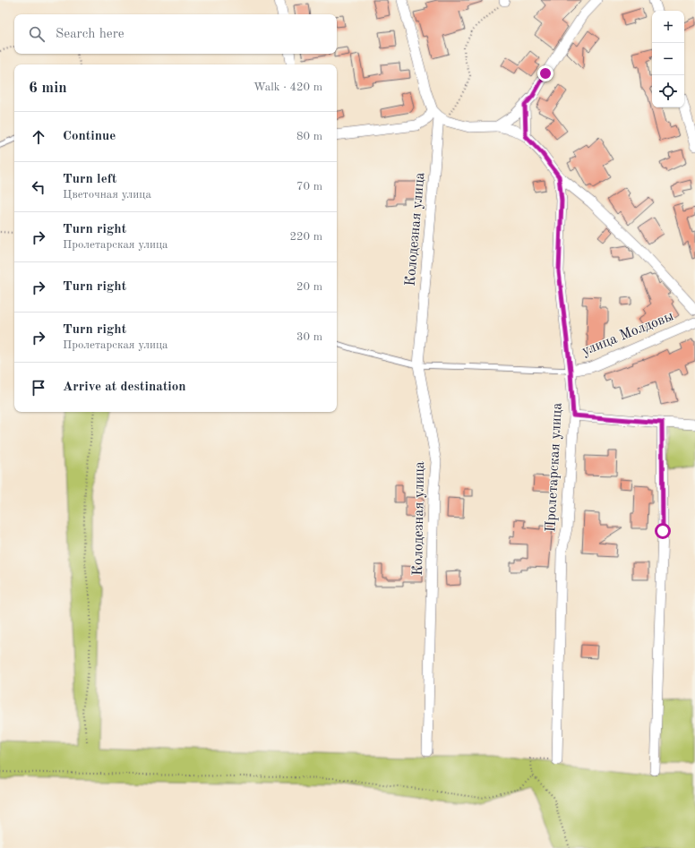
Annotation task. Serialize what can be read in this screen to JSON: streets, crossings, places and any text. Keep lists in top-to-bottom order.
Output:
{
  "streets": {
    "street": ["Колодезная улица", "улица Молдовы", "Пролетарская улица"]
  },
  "crossings": [
    ["Колодезная улица", "Пролетарская улица"],
    ["улица Молдовы", "Пролетарская улица"]
  ],
  "page": {
    "map_buttons": ["+", "−"],
    "search": "Search here",
    "heading": ["6 min", "Walk · 420 m"],
    "list": [
      ["Continue", "80 m"],
      ["Turn left", "Цветочная улица", "70 m"],
      ["Turn right", "Пролетарская улица", "220 m"],
      ["Turn right", "20 m"],
      ["Turn right", "Пролетарская улица", "30 m"],
      "Arrive at destination"
    ]
  }
}
